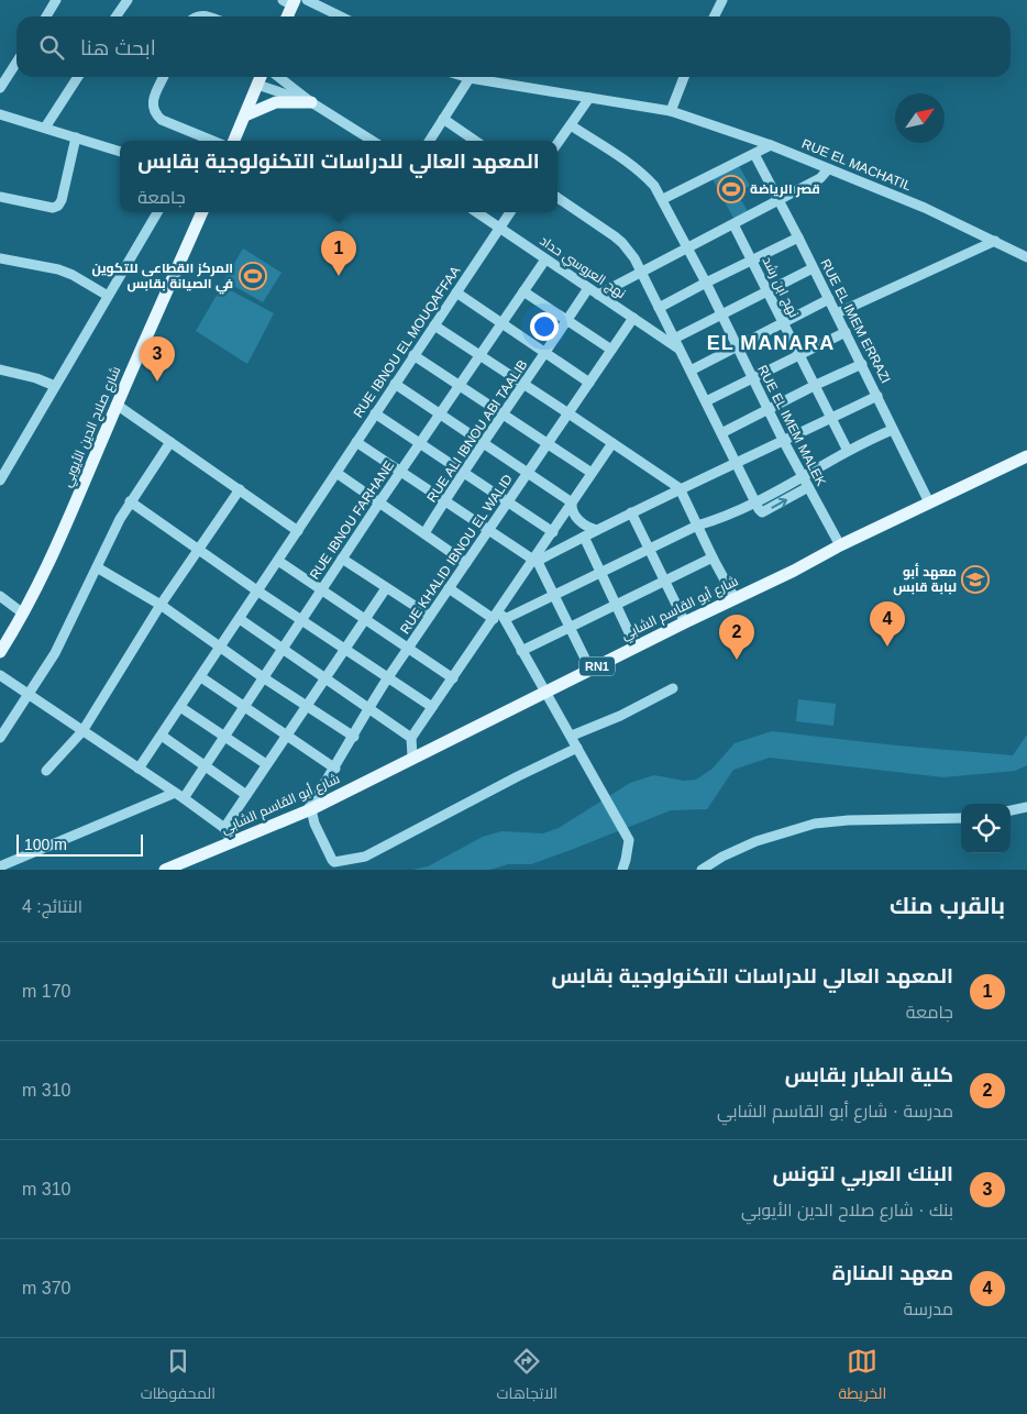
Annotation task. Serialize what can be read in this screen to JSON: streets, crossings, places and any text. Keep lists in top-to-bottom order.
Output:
{
  "streets": {
    "main road": ["شارع صلاح الدين الأيوبي", "شارع أبو القاسم الشابي", "RN1"],
    "street": [
      "RUE EL MACHATIL",
      "نهج العروسي حداد",
      "نهج ابن رشد",
      "RUE EL IMEM ERRAZI",
      "RUE IBNOU EL MOUQAFFAA",
      "RUE EL IMEM MALEK",
      "RUE ALI IBNOU ABI TAALIB",
      "RUE IBNOU FARHANE",
      "RUE KHALID IBNOU EL WALID"
    ]
  },
  "crossings": [
    ["نهج العروسي حداد", "RUE IBNOU EL MOUQAFFAA"],
    ["نهج العروسي حداد", "RUE ALI IBNOU ABI TAALIB"],
    ["نهج العروسي حداد", "RUE IBNOU FARHANE"],
    ["نهج العروسي حداد", "RUE KHALID IBNOU EL WALID"],
    ["RUE EL IMEM ERRAZI", "شارع أبو القاسم الشابي"],
    ["RUE EL IMEM MALEK", "شارع أبو القاسم الشابي"],
    ["RUE KHALID IBNOU EL WALID", "شارع أبو القاسم الشابي"]
  ],
  "districts": ["EL MANARA"],
  "places": {
    "sports": ["قصر الرياضة", "المركز القطاعى للتكوين في الصيانة بقابس"],
    "school or university": ["معهد أبو لبابة قابس"]
  },
  "scale_bar": "100 m",
  "north": "top right",
  "page": {
    "search": "ابحث هنا",
    "popup": ["المعهد العالي للدراسات التكنولوجية بقابس", "جامعة"],
    "pins": [
      "1",
      "3",
      "4",
      "2"
    ],
    "scale": "100 m",
    "heading": ["بالقرب منك", "النتائج: 4"],
    "list": [
      {
        "mark": "1",
        "name": "المعهد العالي للدراسات التكنولوجية بقابس",
        "note": "جامعة",
        "value": "170 m"
      },
      {
        "mark": "2",
        "name": "كلية الطيار بقابس",
        "note": "مدرسة · شارع أبو القاسم الشابي",
        "value": "310 m"
      },
      {
        "mark": "3",
        "name": "البنك العربي لتونس",
        "note": "بنك · شارع صلاح الدين الأيوبي",
        "value": "310 m"
      },
      {
        "mark": "4",
        "name": "معهد المنارة",
        "note": "مدرسة",
        "value": "370 m"
      }
    ],
    "nav": ["الخريطة", "الاتجاهات", "المحفوظات"]
  }
}
